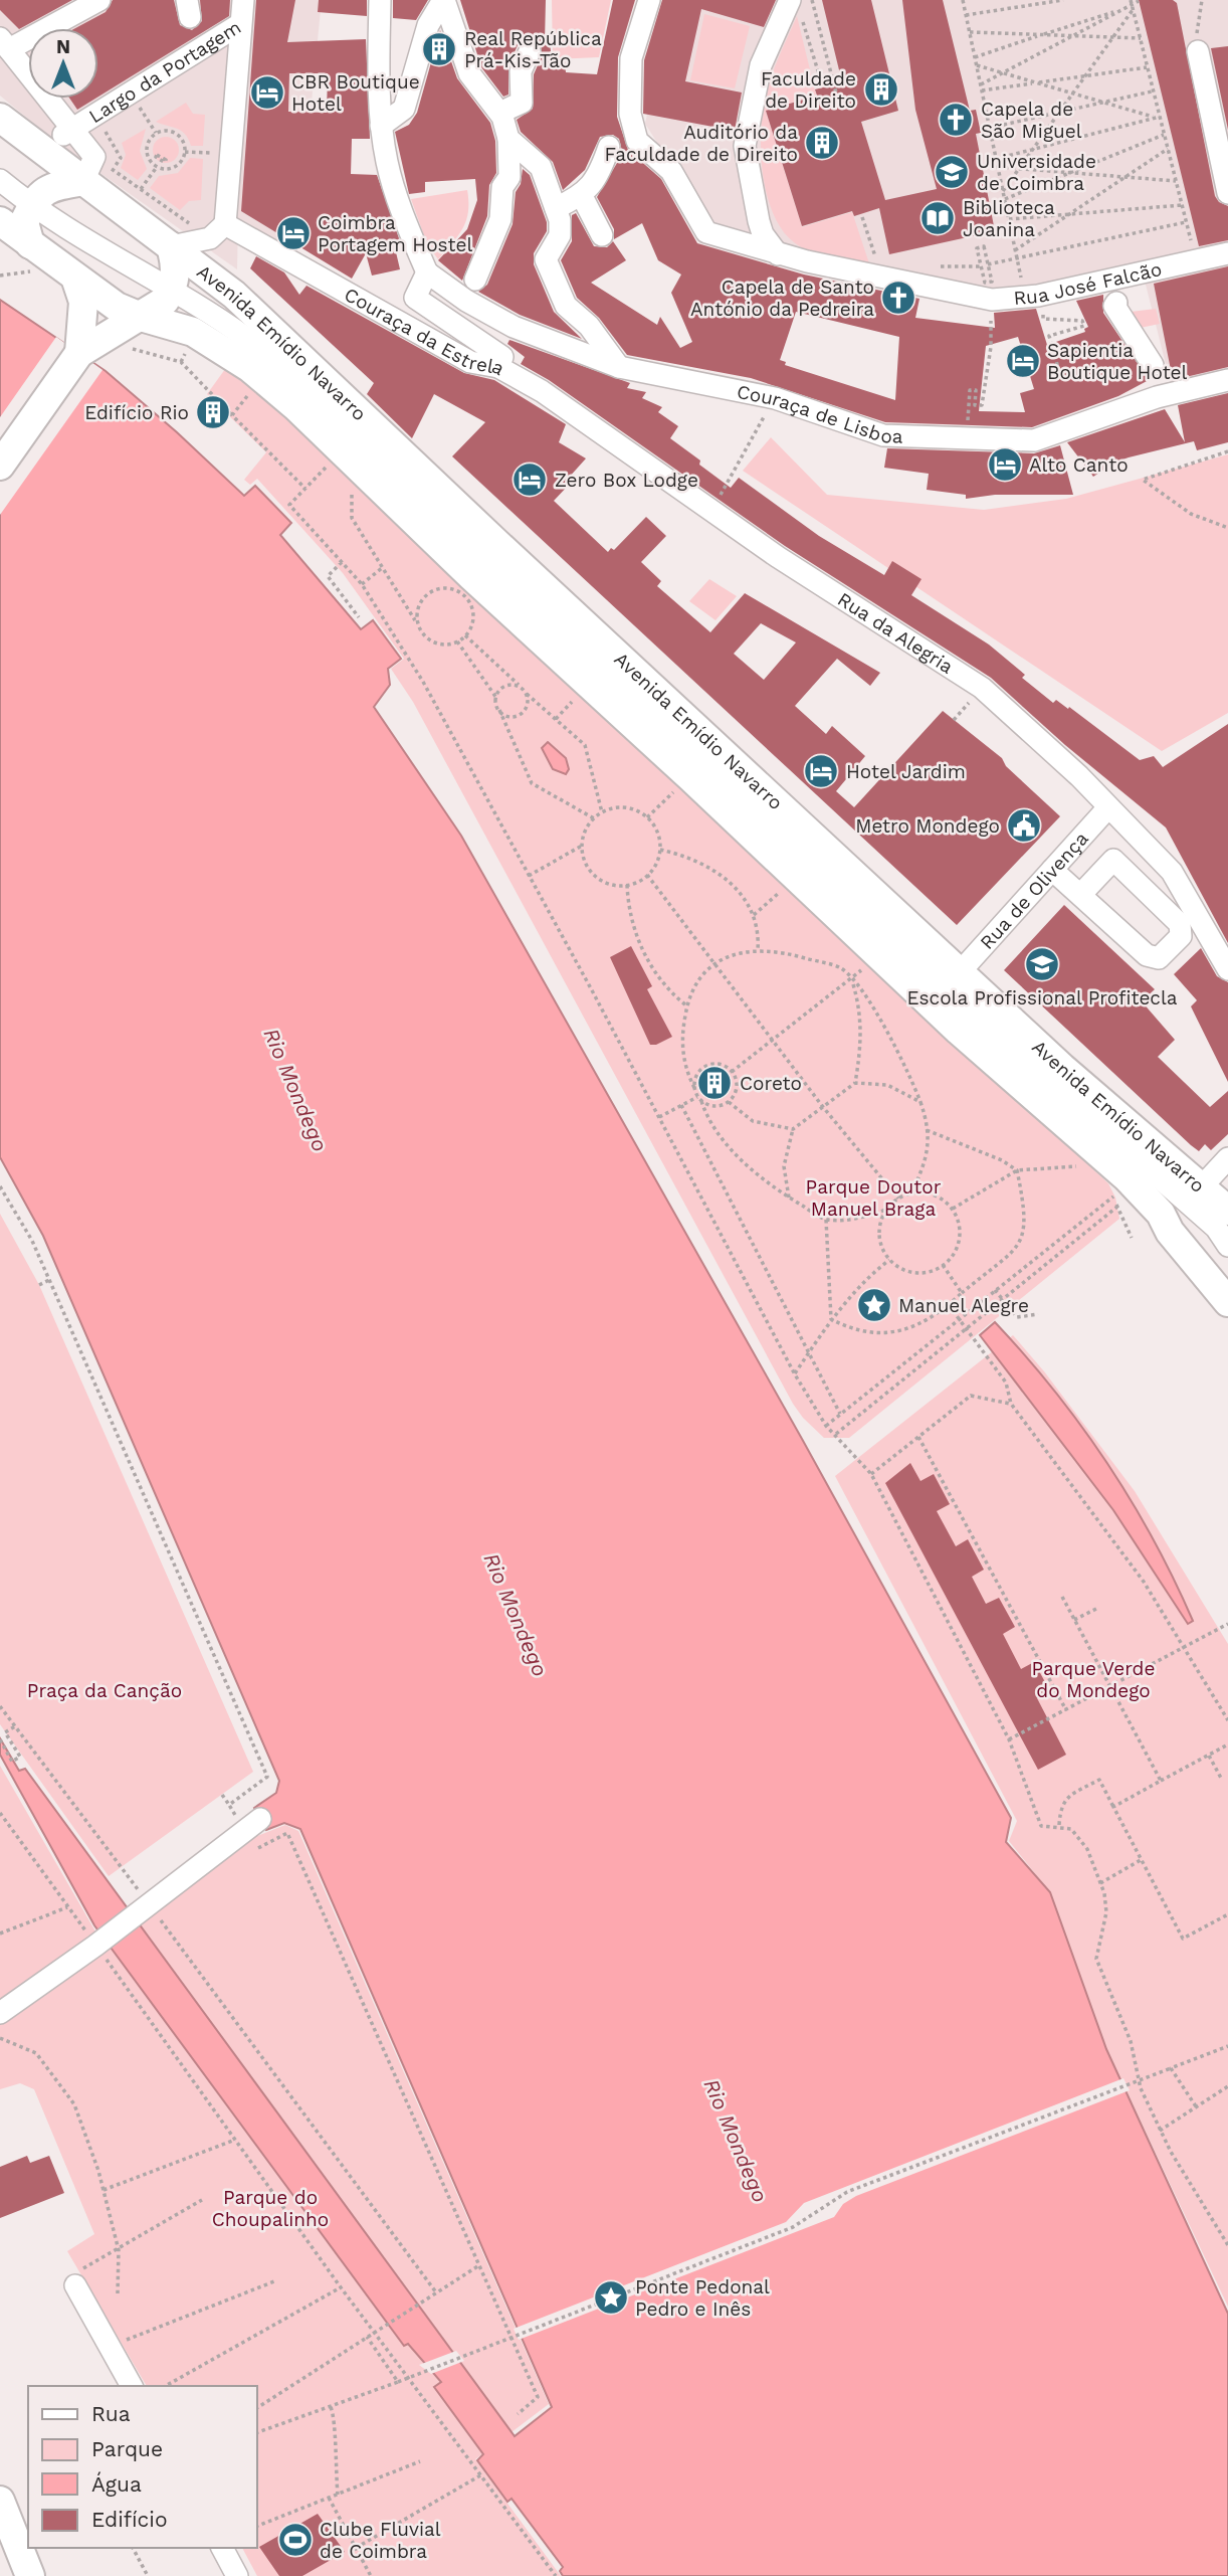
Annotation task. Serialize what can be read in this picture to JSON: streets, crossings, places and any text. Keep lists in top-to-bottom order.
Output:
{
  "streets": {
    "main road": ["Avenida Emídio Navarro"],
    "street": [
      "Largo da Portagem",
      "Rua José Falcão",
      "Couraça da Estrela",
      "Couraça de Lisboa",
      "Rua da Alegria",
      "Rua de Olivença"
    ]
  },
  "crossings": [
    ["Largo da Portagem", "Couraça da Estrela"],
    ["Couraça da Estrela", "Couraça de Lisboa"],
    ["Couraça da Estrela", "Rua da Alegria"],
    ["Avenida Emídio Navarro", "Rua de Olivença"],
    ["Rua da Alegria", "Rua de Olivença"]
  ],
  "water": ["Rio Mondego"],
  "parks": [
    "Parque Doutor Manuel Braga",
    "Parque Verde do Mondego",
    "Praça da Canção",
    "Parque do Choupalinho"
  ],
  "places": {
    "building": [
      "Real República Prá-Kis-Tão",
      "Faculdade de Direito",
      "Auditório da Faculdade de Direito",
      "Edifício Rio",
      "Coreto"
    ],
    "hotel": [
      "CBR Boutique Hotel",
      "Coimbra Portagem Hostel",
      "Sapientia Boutique Hotel",
      "Alto Canto",
      "Zero Box Lodge",
      "Hotel Jardim"
    ],
    "church": ["Capela de São Miguel", "Capela de Santo António da Pedreira"],
    "school or university": ["Universidade de Coimbra", "Escola Profissional Profitecla"],
    "library": ["Biblioteca Joanina"],
    "public building": ["Metro Mondego"],
    "place": ["Manuel Alegre", "Ponte Pedonal Pedro e Inês"],
    "sports": ["Clube Fluvial de Coimbra"]
  },
  "legend": [
    "Rua",
    "Parque",
    "Água",
    "Edifício"
  ],
  "north": "top"
}
